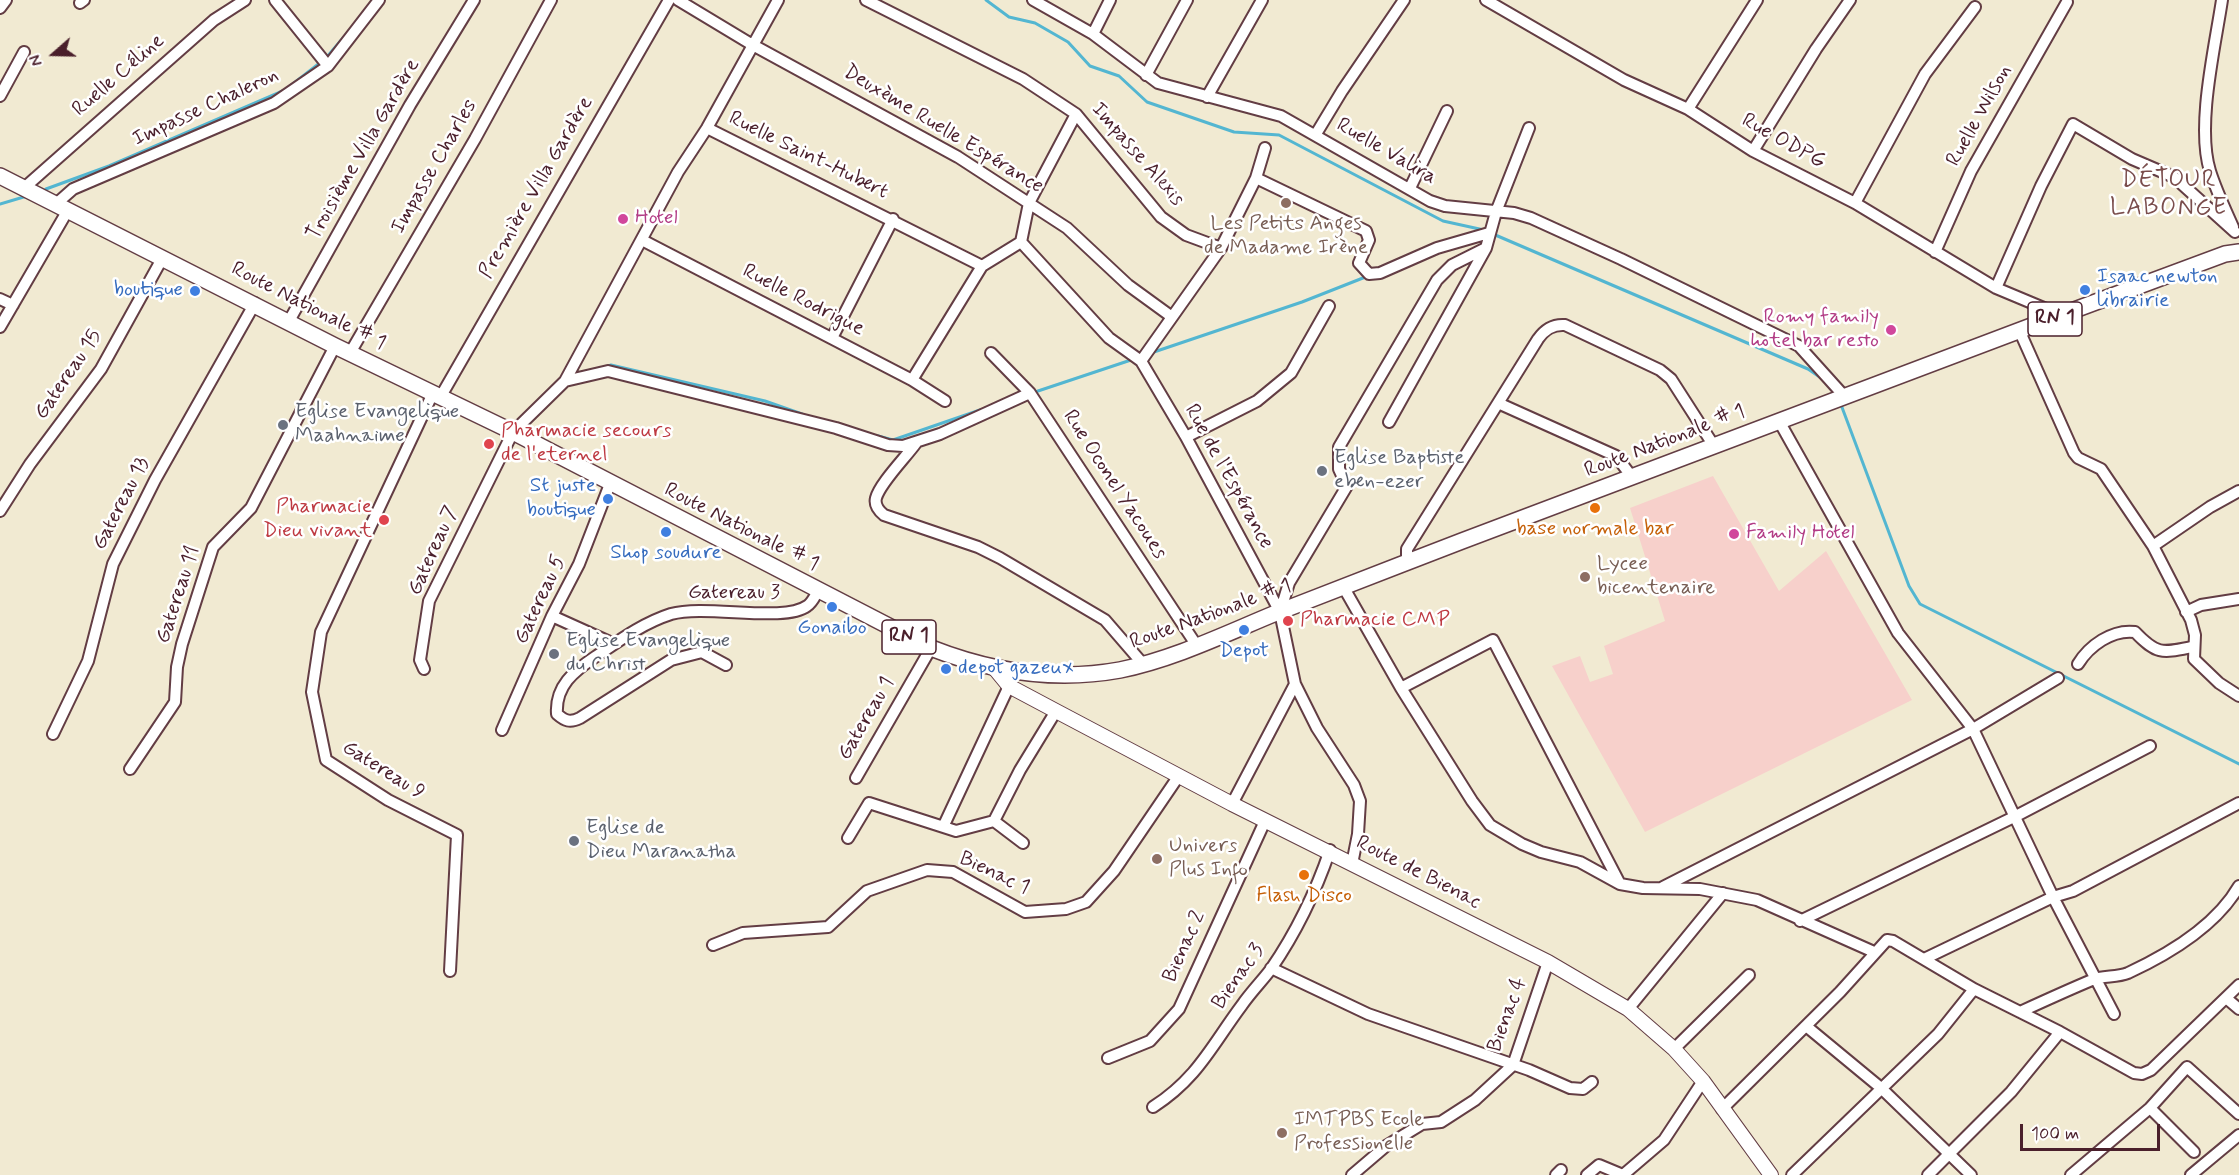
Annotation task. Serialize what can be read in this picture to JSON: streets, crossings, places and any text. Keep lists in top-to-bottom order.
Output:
{
  "streets": {
    "main road": ["Route Nationale # 1", "RN 1", "Route de Bienac"],
    "street": [
      "Ruelle Céline",
      "Impasse Chaleron",
      "Ruelle Wilson",
      "Deuxème Ruelle Espérance",
      "Rue ODPG",
      "Troisième Villa Gardère",
      "Ruelle Valira",
      "Impasse Alexis",
      "Ruelle Saint-Hubert",
      "Impasse Charles",
      "Première Villa Gardère",
      "Ruelle Rodrigue",
      "Gatereau 15",
      "Rue de l'Espérance",
      "Rue Oconel Yacoues",
      "Gatereau 13",
      "Gatereau 7",
      "Gatereau 3",
      "Gatereau 11",
      "Gatereau 5",
      "Gatereau 1",
      "Gatereau 9",
      "Bienac 1",
      "Bienac 2",
      "Bienac 3",
      "Bienac 4"
    ]
  },
  "crossings": [
    ["Ruelle Céline", "Route Nationale # 1"],
    ["Impasse Chaleron", "Route Nationale # 1"],
    ["Ruelle Wilson", "Rue ODPG"],
    ["Rue ODPG", "Route Nationale # 1"],
    ["Troisième Villa Gardère", "Route Nationale # 1"],
    ["Ruelle Valira", "Route Nationale # 1"],
    ["Impasse Charles", "Route Nationale # 1"],
    ["Impasse Charles", "Gatereau 11"],
    ["Première Villa Gardère", "Route Nationale # 1"],
    ["Première Villa Gardère", "Gatereau 9"],
    ["Route Nationale # 1", "Gatereau 15"],
    ["Route Nationale # 1", "Rue de l'Espérance"],
    ["Route Nationale # 1", "Rue Oconel Yacoues"],
    ["Route Nationale # 1", "Gatereau 13"],
    ["Route Nationale # 1", "Gatereau 7"],
    ["Route Nationale # 1", "Gatereau 3"],
    ["Route Nationale # 1", "Gatereau 11"],
    ["Route Nationale # 1", "Gatereau 5"],
    ["Route Nationale # 1", "Gatereau 1"],
    ["Route Nationale # 1", "Gatereau 9"],
    ["Route Nationale # 1", "Route de Bienac"],
    ["Route de Bienac", "Bienac 1"],
    ["Route de Bienac", "Bienac 2"],
    ["Route de Bienac", "Bienac 3"],
    ["Route de Bienac", "Bienac 4"]
  ],
  "districts": ["DÉTOUR LABONGE"],
  "places": [
    "Les Petits Anges de Madame Irène",
    "Hotel",
    "Isaac newton librairie",
    "boutique",
    "Romy family hotel bar resto",
    "Eglise Evangelique Maahnaime",
    "Pharmacie secours de l'eternel",
    "Eglise Baptiste eben-ezer",
    "St juste boutique",
    "base normale bar",
    "Pharmacie Dieu vivant",
    "Shop soudure",
    "Family Hotel",
    "Lycee bicentenaire",
    "Gonaibo",
    "Pharmacie CMP",
    "Depot",
    "Eglise Evangelique du Christ",
    "depot gazeux",
    "Eglise de Dieu Maranatha",
    "Univers Plus Info",
    "Flash Disco",
    "IMTPBS Ecole Professionelle"
  ],
  "scale_bar": "100 m",
  "north": "left"
}
